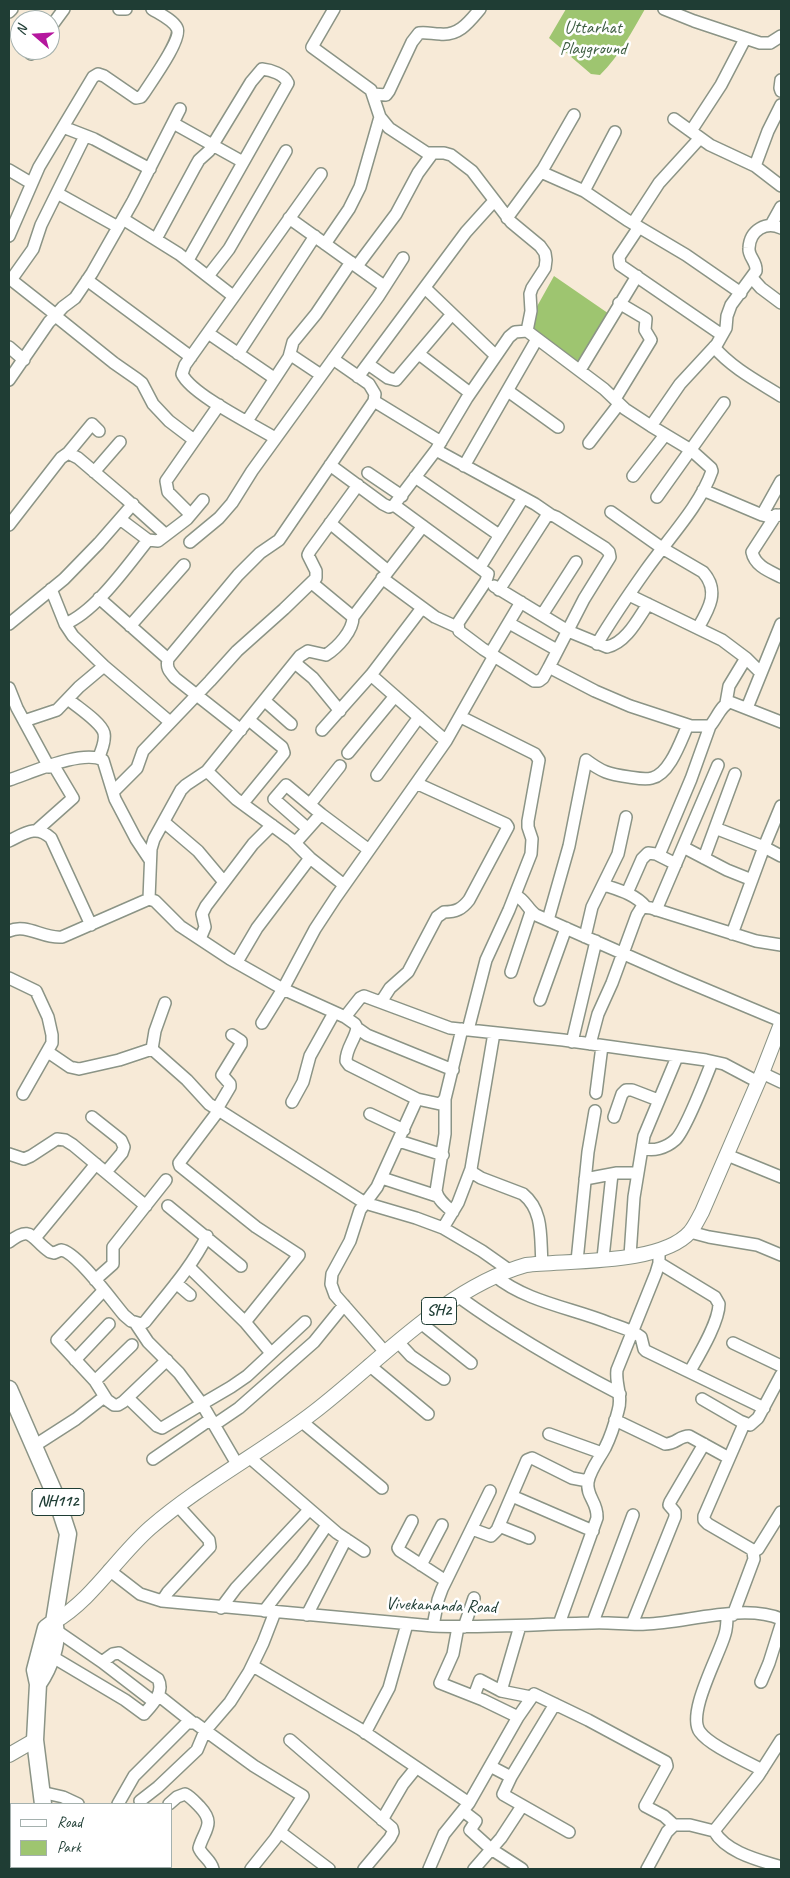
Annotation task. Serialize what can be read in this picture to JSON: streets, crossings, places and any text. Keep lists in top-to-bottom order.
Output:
{
  "streets": {
    "highway": ["NH112"],
    "main road": ["SH2"],
    "street": ["Vivekananda Road"]
  },
  "crossings": [
    ["SH2", "NH112"],
    ["SH2", "Vivekananda Road"]
  ],
  "parks": ["Uttarhat Playground"],
  "legend": ["Road", "Park"],
  "north": "left"
}
